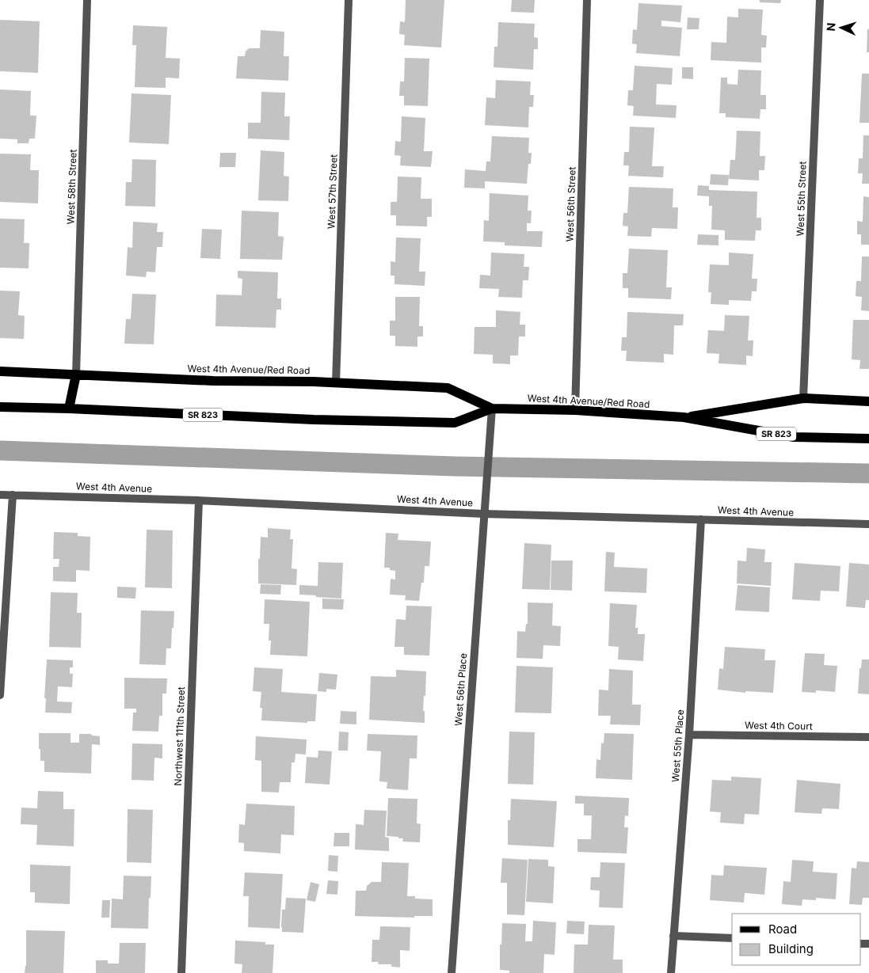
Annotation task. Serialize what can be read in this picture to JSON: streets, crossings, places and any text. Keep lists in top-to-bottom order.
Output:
{
  "streets": {
    "main road": ["West 4th Avenue/Red Road", "SR 823"],
    "street": [
      "West 58th Street",
      "West 57th Street",
      "West 55th Street",
      "West 56th Street",
      "West 4th Avenue",
      "West 56th Place",
      "West 4th Court",
      "Northwest 111th Street",
      "West 55th Place"
    ]
  },
  "crossings": [
    ["West 58th Street", "West 4th Avenue/Red Road"],
    ["West 57th Street", "West 4th Avenue/Red Road"],
    ["West 55th Street", "West 4th Avenue/Red Road"],
    ["West 56th Street", "West 4th Avenue/Red Road"],
    ["West 4th Avenue/Red Road", "West 56th Place"],
    ["West 4th Avenue", "West 56th Place"],
    ["West 4th Avenue", "Northwest 111th Street"],
    ["West 4th Avenue", "West 55th Place"],
    ["West 4th Court", "West 55th Place"]
  ],
  "legend": ["Road", "Building"],
  "north": "left"
}
